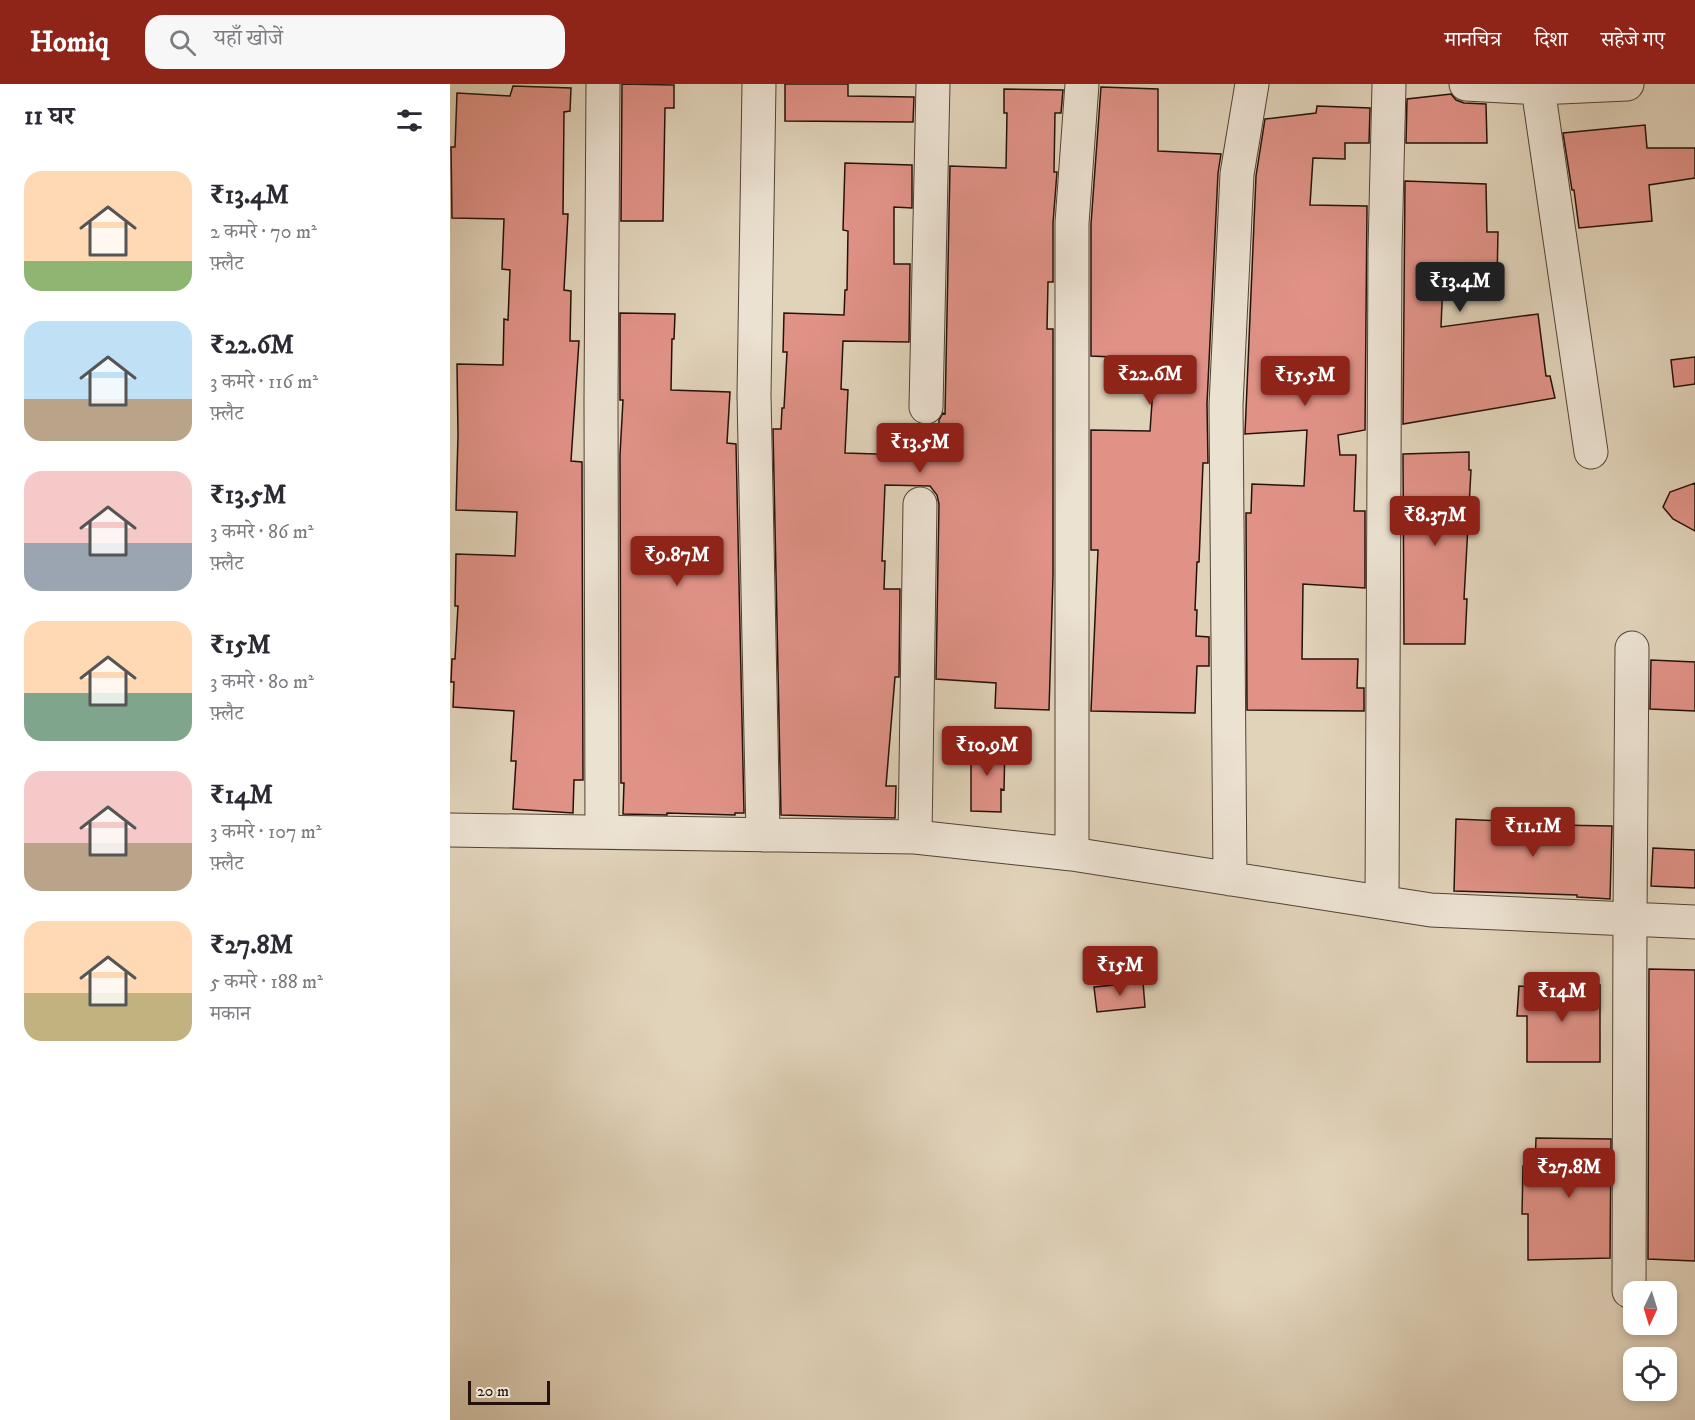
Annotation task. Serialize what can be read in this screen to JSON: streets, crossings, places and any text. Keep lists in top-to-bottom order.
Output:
{
  "scale_bar": "20 m",
  "north": "bottom",
  "page": {
    "header": "Homiq",
    "search": "यहाँ खोजें",
    "nav": ["मानचित्र", "दिशा", "सहेजे गए"],
    "heading": "11 घर",
    "list": [
      {
        "name": "₹13.4M",
        "note": "2 कमरे · 70 m² · फ़्लैट"
      },
      {
        "name": "₹22.6M",
        "note": "3 कमरे · 116 m² · फ़्लैट"
      },
      {
        "name": "₹13.5M",
        "note": "3 कमरे · 86 m² · फ़्लैट"
      },
      {
        "name": "₹15M",
        "note": "3 कमरे · 80 m² · फ़्लैट"
      },
      {
        "name": "₹14M",
        "note": "3 कमरे · 107 m² · फ़्लैट"
      },
      {
        "name": "₹27.8M",
        "note": "5 कमरे · 188 m² · मकान"
      }
    ],
    "price": [
      "₹13.4M",
      "₹22.6M",
      "₹15.5M",
      "₹13.5M",
      "₹8.37M",
      "₹9.87M",
      "₹10.9M",
      "₹11.1M",
      "₹15M",
      "₹14M",
      "₹27.8M"
    ],
    "scale": "20 m"
  }
}
